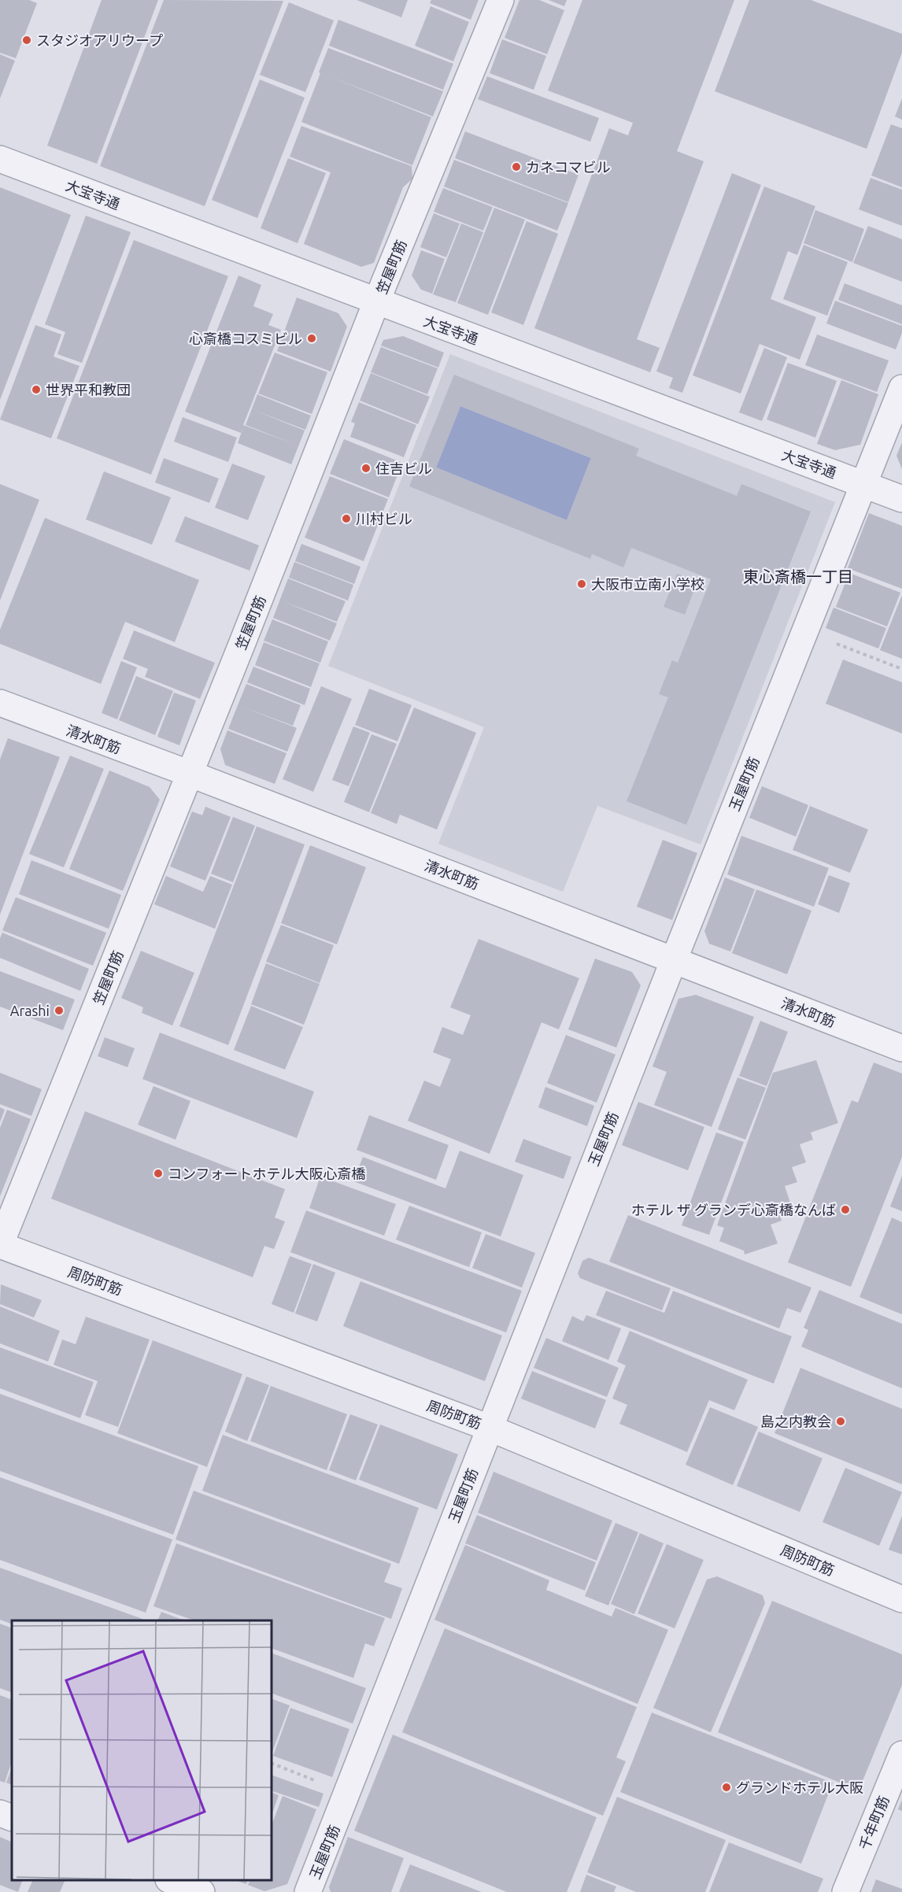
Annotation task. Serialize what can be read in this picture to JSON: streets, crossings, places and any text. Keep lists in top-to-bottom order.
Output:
{
  "streets": {
    "street": [
      "大宝寺通",
      "笠屋町筋",
      "清水町筋",
      "玉屋町筋",
      "周防町筋",
      "千年町筋"
    ]
  },
  "crossings": [
    ["大宝寺通", "笠屋町筋"],
    ["大宝寺通", "玉屋町筋"],
    ["笠屋町筋", "清水町筋"],
    ["笠屋町筋", "周防町筋"],
    ["清水町筋", "玉屋町筋"],
    ["玉屋町筋", "周防町筋"]
  ],
  "districts": ["東心斎橋一丁目"],
  "places": [
    "スタジオアリウープ",
    "カネコマビル",
    "心斎橋コスミビル",
    "世界平和教団",
    "住吉ビル",
    "川村ビル",
    "大阪市立南小学校",
    "Arashi",
    "コンフォートホテル大阪心斎橋",
    "ホテル ザ グランデ心斎橋なんば",
    "島之内教会",
    "グランドホテル大阪"
  ]
}
